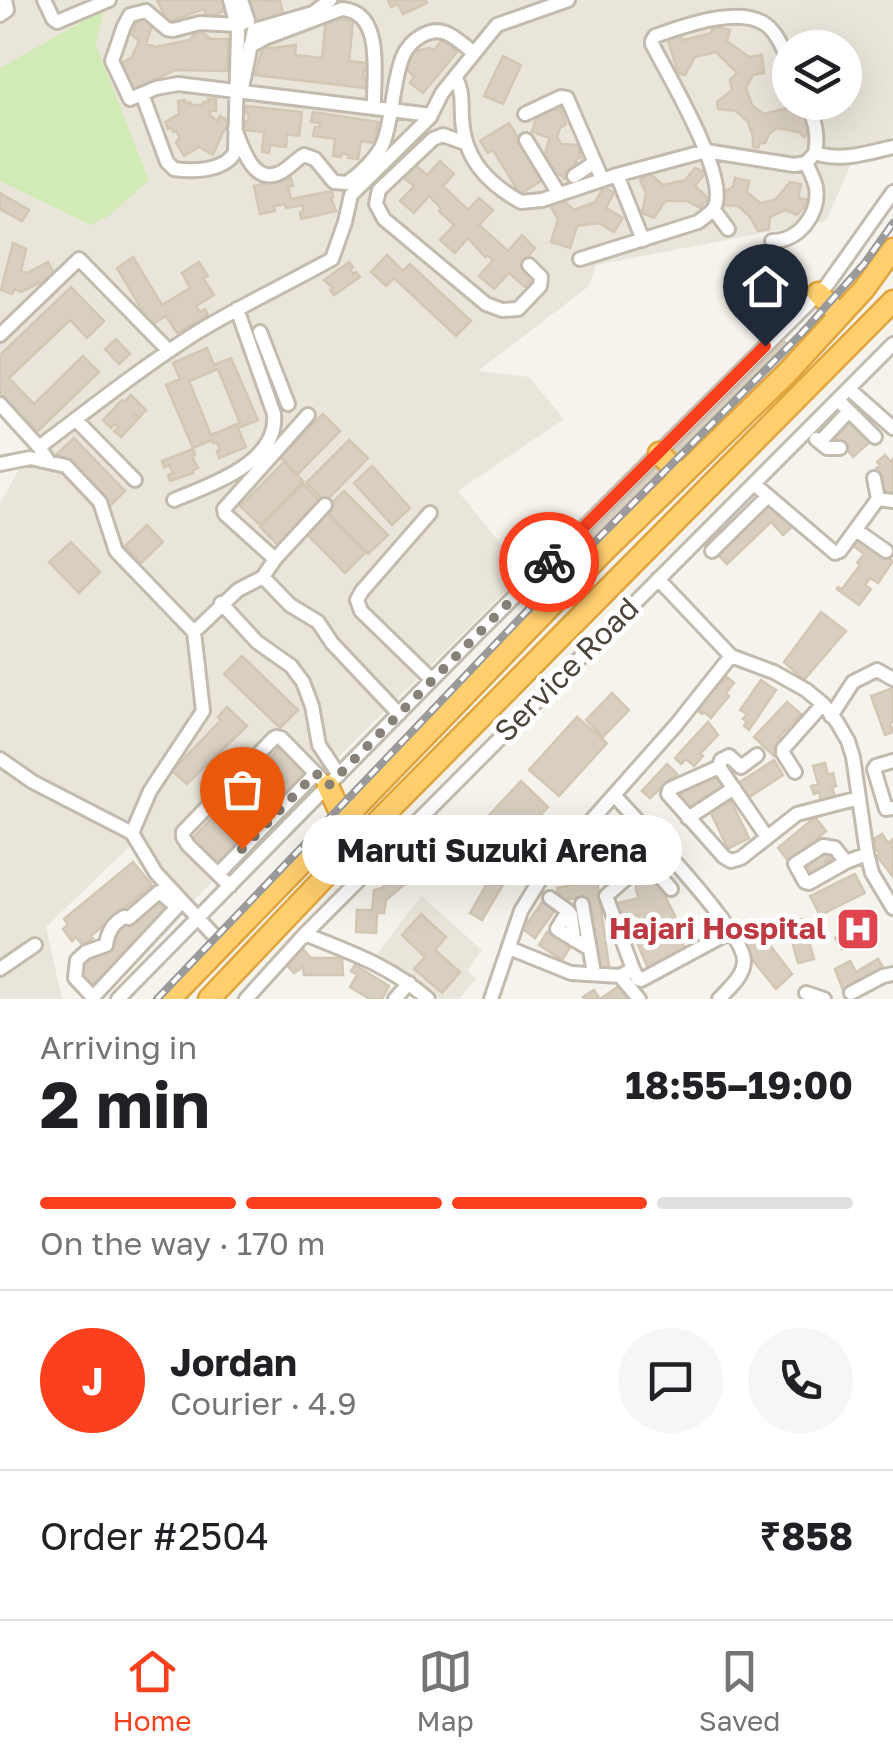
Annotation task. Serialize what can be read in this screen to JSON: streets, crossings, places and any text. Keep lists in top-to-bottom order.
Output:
{
  "streets": {
    "street": ["Service Road"]
  },
  "places": {
    "other": ["Maruti Suzuki Arena"],
    "hospital": ["Hajari Hospital"]
  },
  "page": {
    "bubble": "Maruti Suzuki Arena",
    "heading": ["2 min", "Arriving in", "18:55–19:00"],
    "panel": [
      "Jordan",
      "Courier · 4.9",
      "Order #2504",
      "₹858"
    ],
    "bar": "On the way · 170 m",
    "round": "J",
    "tabs": ["Home", "Map", "Saved"]
  }
}
